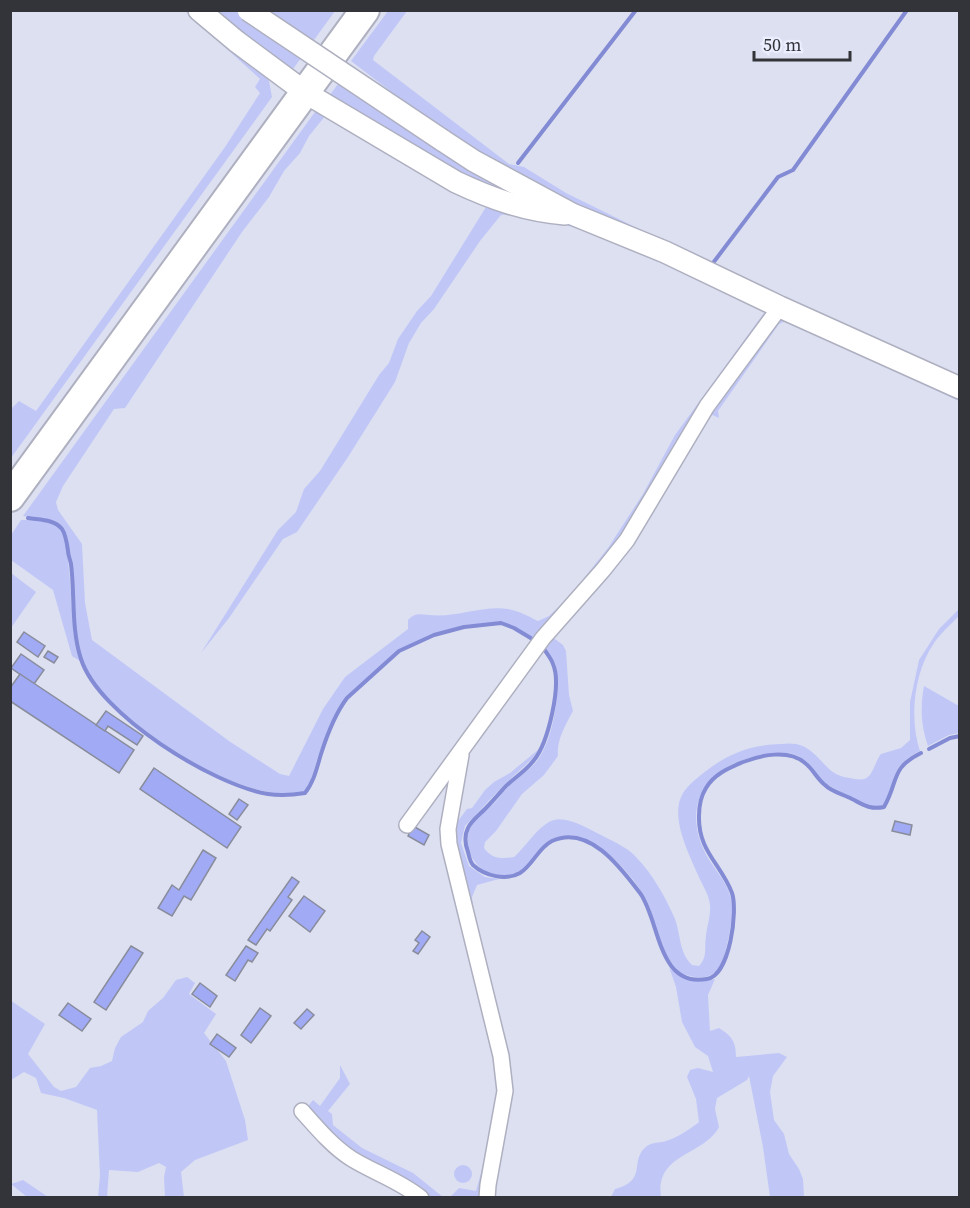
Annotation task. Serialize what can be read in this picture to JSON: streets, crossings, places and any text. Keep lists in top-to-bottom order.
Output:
{
  "scale_bar": "50 m"
}
